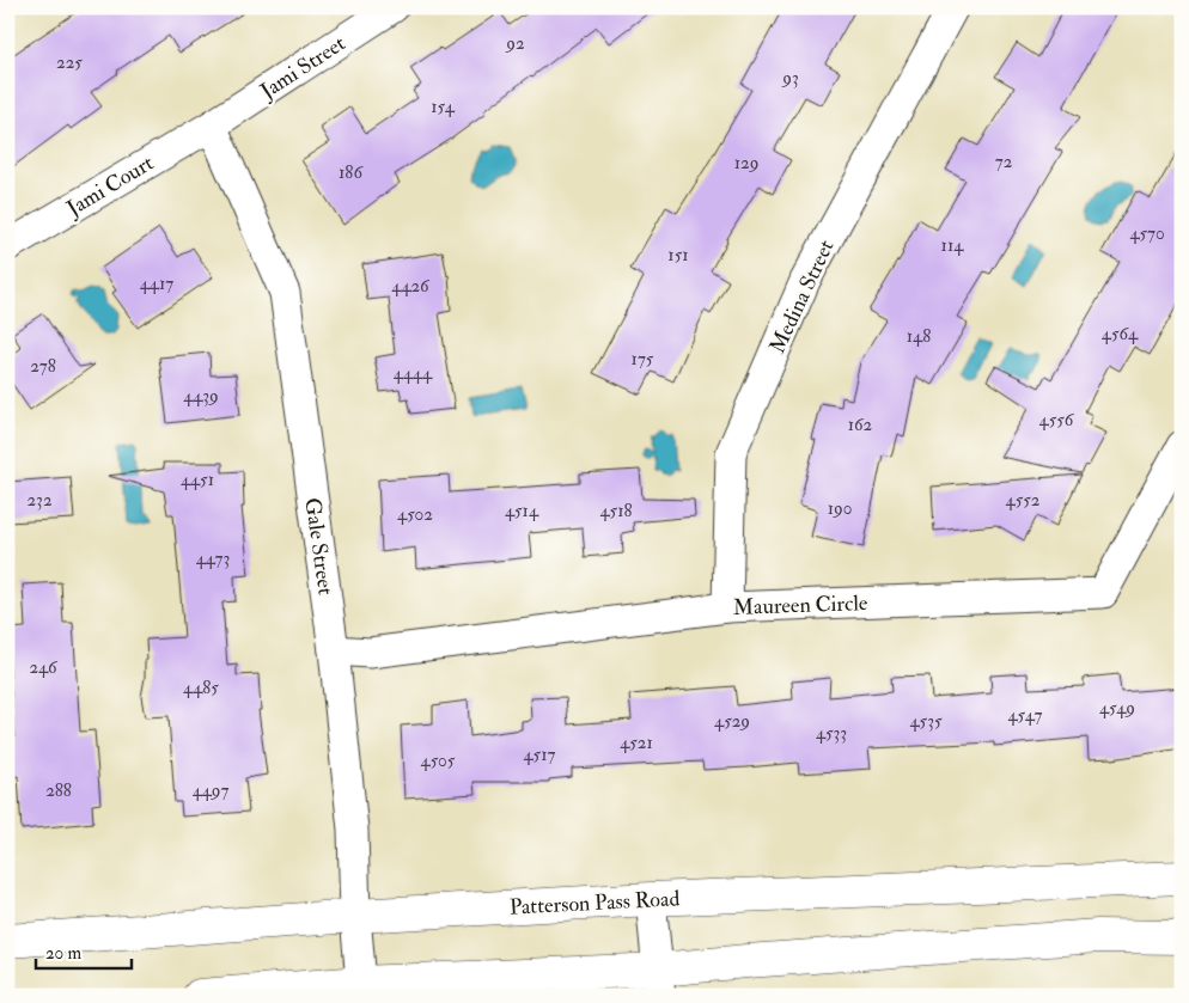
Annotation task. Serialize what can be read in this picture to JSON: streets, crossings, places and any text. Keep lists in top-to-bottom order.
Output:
{
  "streets": {
    "main road": ["Patterson Pass Road"],
    "street": [
      "Jami Street",
      "Jami Court",
      "Medina Street",
      "Gale Street",
      "Maureen Circle"
    ]
  },
  "crossings": [
    ["Jami Street", "Jami Court"],
    ["Jami Street", "Gale Street"],
    ["Jami Court", "Gale Street"],
    ["Medina Street", "Maureen Circle"],
    ["Gale Street", "Maureen Circle"],
    ["Gale Street", "Patterson Pass Road"]
  ],
  "house_numbers": [
    "92",
    "225",
    "93",
    "154",
    "72",
    "129",
    "186",
    "4570",
    "114",
    "151",
    "4417",
    "4426",
    "4564",
    "148",
    "175",
    "278",
    "4444",
    "4439",
    "4556",
    "162",
    "4451",
    "232",
    "4552",
    "190",
    "4514",
    "4518",
    "4502",
    "4473",
    "246",
    "4485",
    "4549",
    "4547",
    "4529",
    "4535",
    "4533",
    "4521",
    "4517",
    "4505",
    "288",
    "4497"
  ],
  "scale_bar": "20 m"
}
